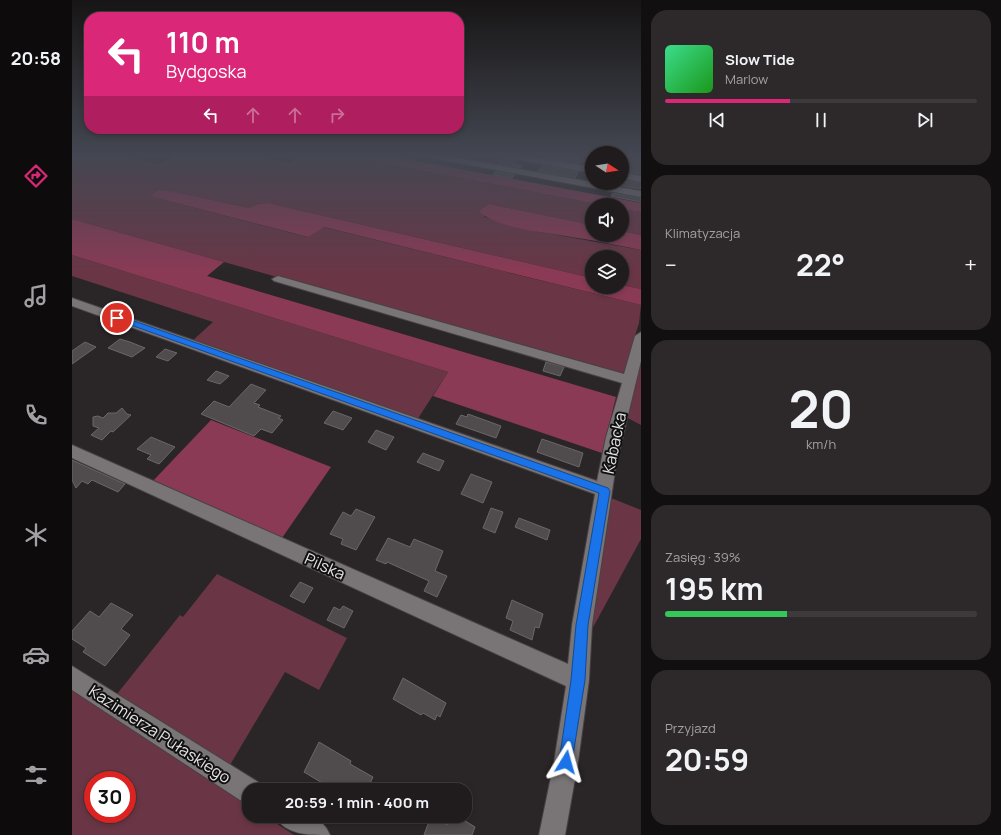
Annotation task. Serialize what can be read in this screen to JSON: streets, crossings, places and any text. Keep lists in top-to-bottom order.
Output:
{
  "streets": {
    "street": ["Kabacka", "Pilska", "Kazimierza Pułaskiego"]
  },
  "crossings": [
    ["Kabacka", "Pilska"]
  ],
  "north": "right",
  "page": {
    "tabs": "20:58",
    "turn": ["110 m", "Bydgoska"],
    "song": ["Slow Tide", "Marlow"],
    "tile": [
      "Klimatyzacja",
      ["20", "km/h"],
      ["Zasięg · 39%", "195 km"],
      ["Przyjazd", "20:59"]
    ],
    "heat": ["−", "22°", "+"],
    "limit": "30",
    "trip": "20:59 · 1 min · 400 m"
  }
}
